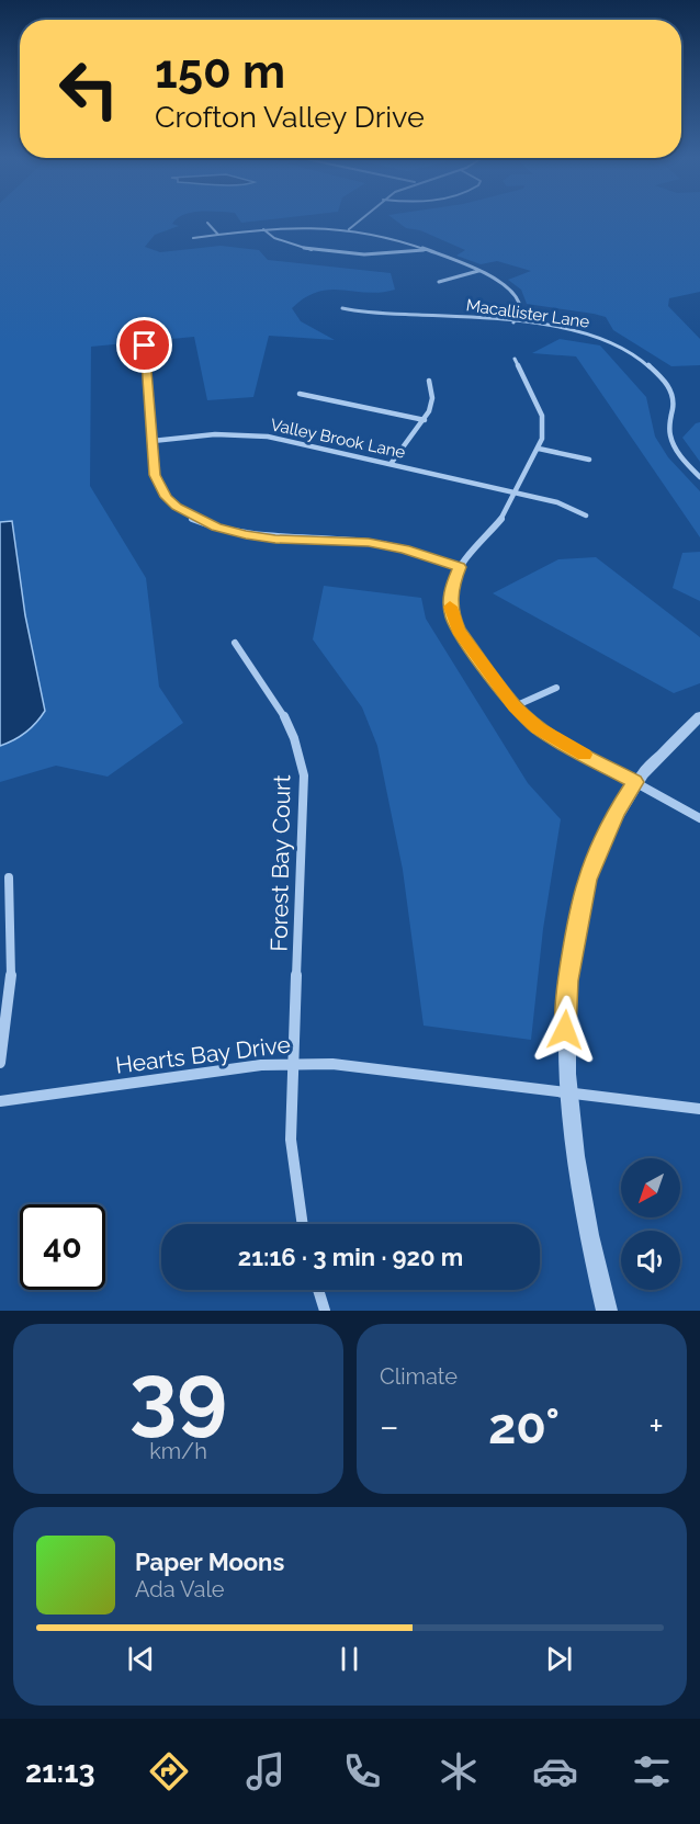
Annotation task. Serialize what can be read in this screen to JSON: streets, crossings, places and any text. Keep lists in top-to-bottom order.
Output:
{
  "streets": {
    "street": [
      "Macallister Lane",
      "Valley Brook Lane",
      "Forest Bay Court",
      "Hearts Bay Drive"
    ]
  },
  "crossings": [
    ["Forest Bay Court", "Hearts Bay Drive"]
  ],
  "north": "bottom left",
  "page": {
    "turn": ["150 m", "Crofton Valley Drive"],
    "limit": "40",
    "trip": "21:16 · 3 min · 920 m",
    "tile": [
      ["39", "km/h"],
      "Climate"
    ],
    "heat": ["−", "20°", "+"],
    "song": ["Paper Moons", "Ada Vale"],
    "tabs": "21:13"
  }
}
